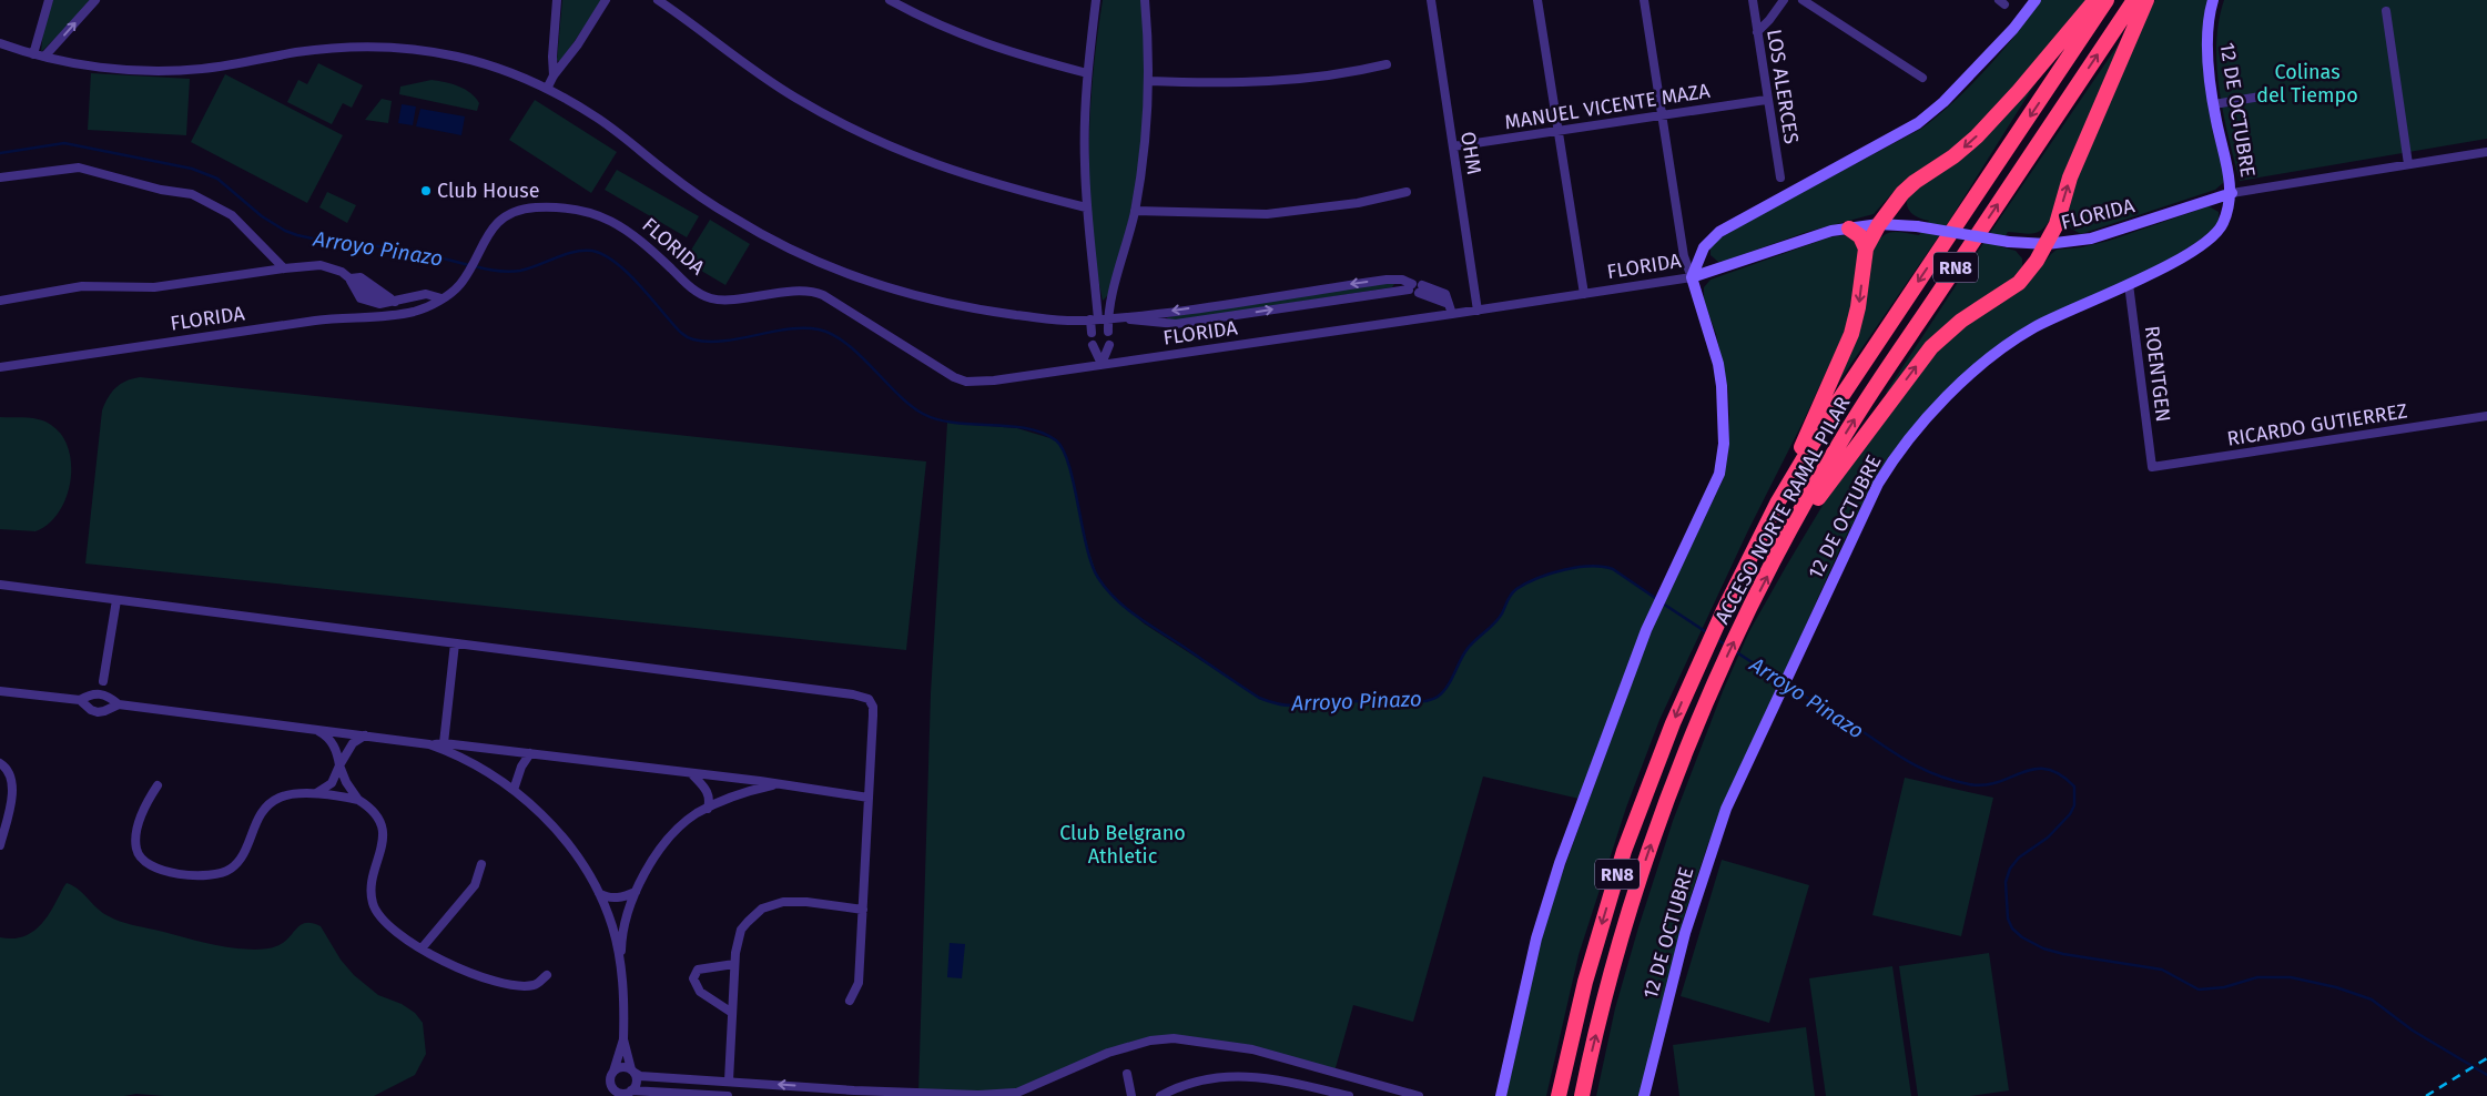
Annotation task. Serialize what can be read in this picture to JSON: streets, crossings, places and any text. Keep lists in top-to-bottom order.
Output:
{
  "streets": {
    "highway": ["RN8", "ACCESO NORTE RAMAL PILAR"],
    "street": [
      "LOS ALERCES",
      "MANUEL VICENTE MAZA",
      "12 DE OCTUBRE",
      "OHM",
      "FLORIDA",
      "ROENTGEN",
      "RICARDO GUTIERREZ"
    ]
  },
  "crossings": [
    ["LOS ALERCES", "MANUEL VICENTE MAZA"],
    ["MANUEL VICENTE MAZA", "OHM"],
    ["12 DE OCTUBRE", "FLORIDA"],
    ["12 DE OCTUBRE", "ROENTGEN"],
    ["OHM", "FLORIDA"],
    ["ROENTGEN", "RICARDO GUTIERREZ"]
  ],
  "water": ["Arroyo Pinazo"],
  "parks": ["Colinas del Tiempo", "Club Belgrano Athletic"],
  "places": ["Club House"]
}
